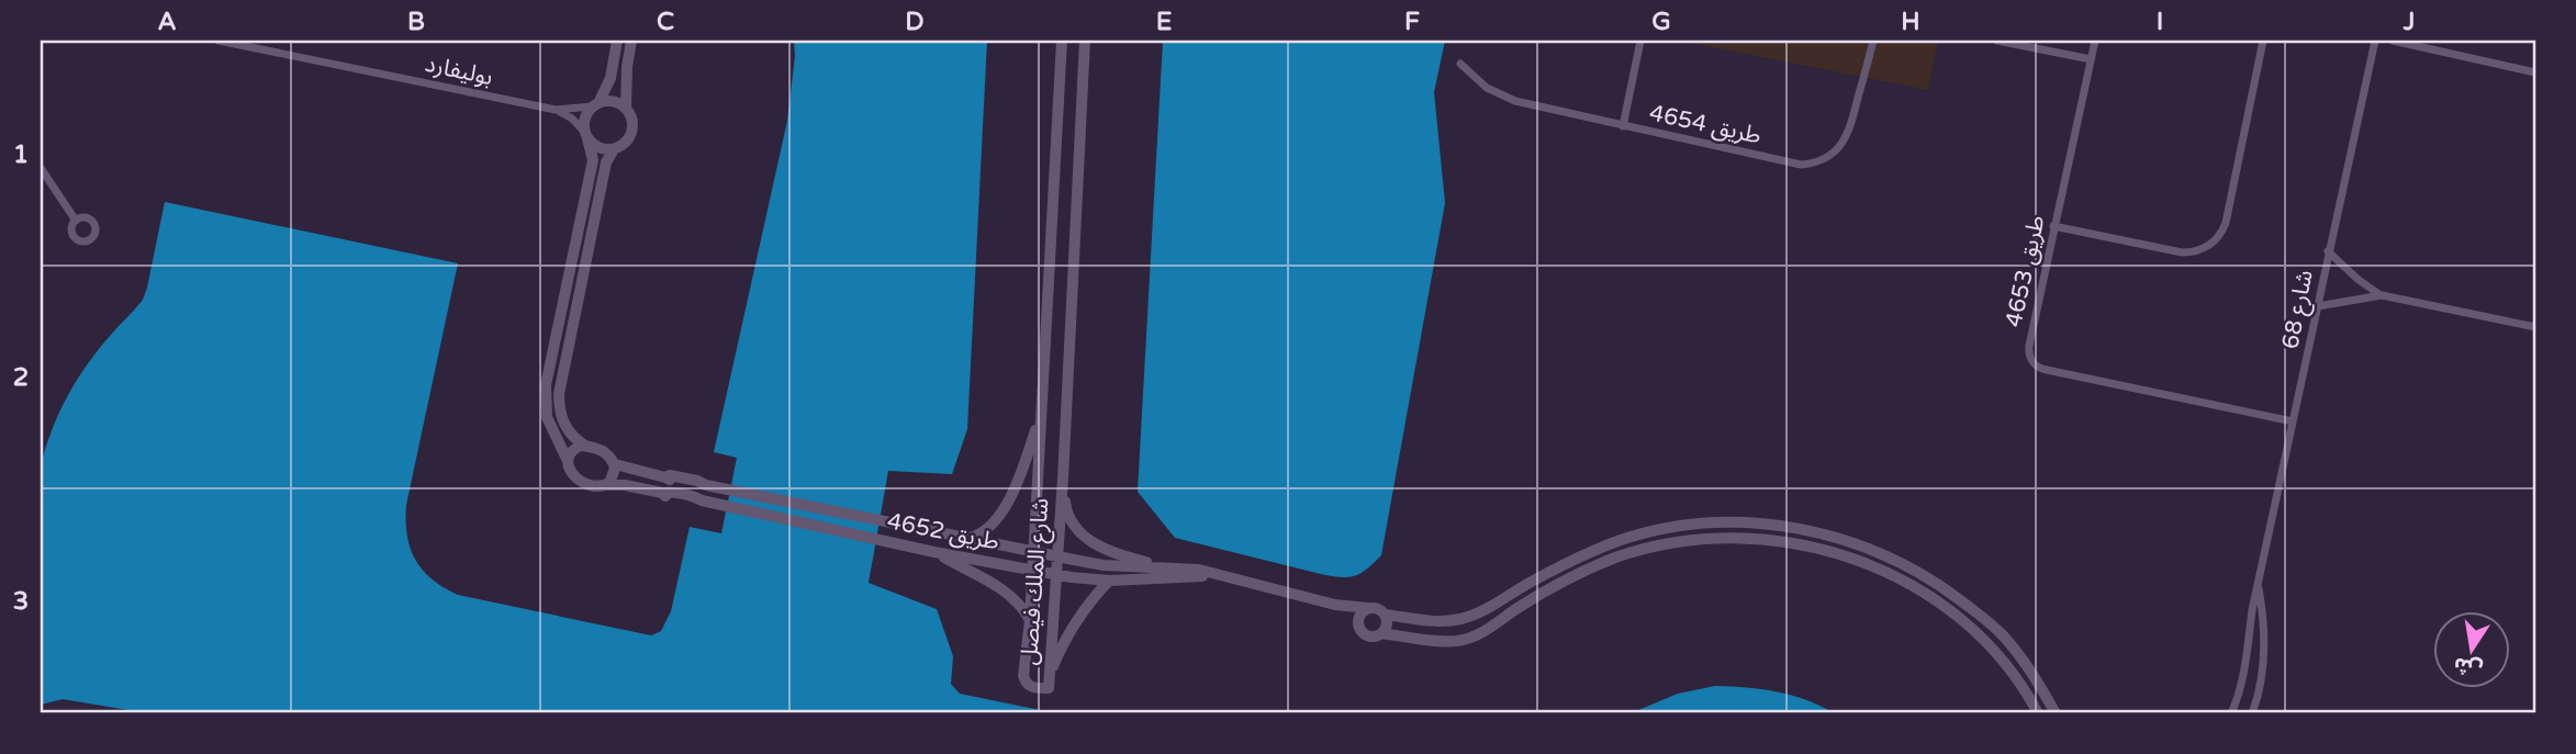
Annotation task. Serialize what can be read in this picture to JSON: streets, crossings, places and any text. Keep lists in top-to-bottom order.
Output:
{
  "streets": {
    "street": [
      "بوليفارد",
      "طريق 4654",
      "طريق 4653",
      "شارع 68",
      "طريق 4652",
      "شارع الملك فيصل"
    ]
  },
  "crossings": [
    ["طريق 4653", "شارع 68"],
    ["طريق 4652", "شارع الملك فيصل"]
  ],
  "north": "bottom",
  "grid": {
    "columns": [
      "A",
      "B",
      "C",
      "D",
      "E",
      "F",
      "G",
      "H",
      "I",
      "J"
    ],
    "rows": ["1", "2", "3"]
  }
}
